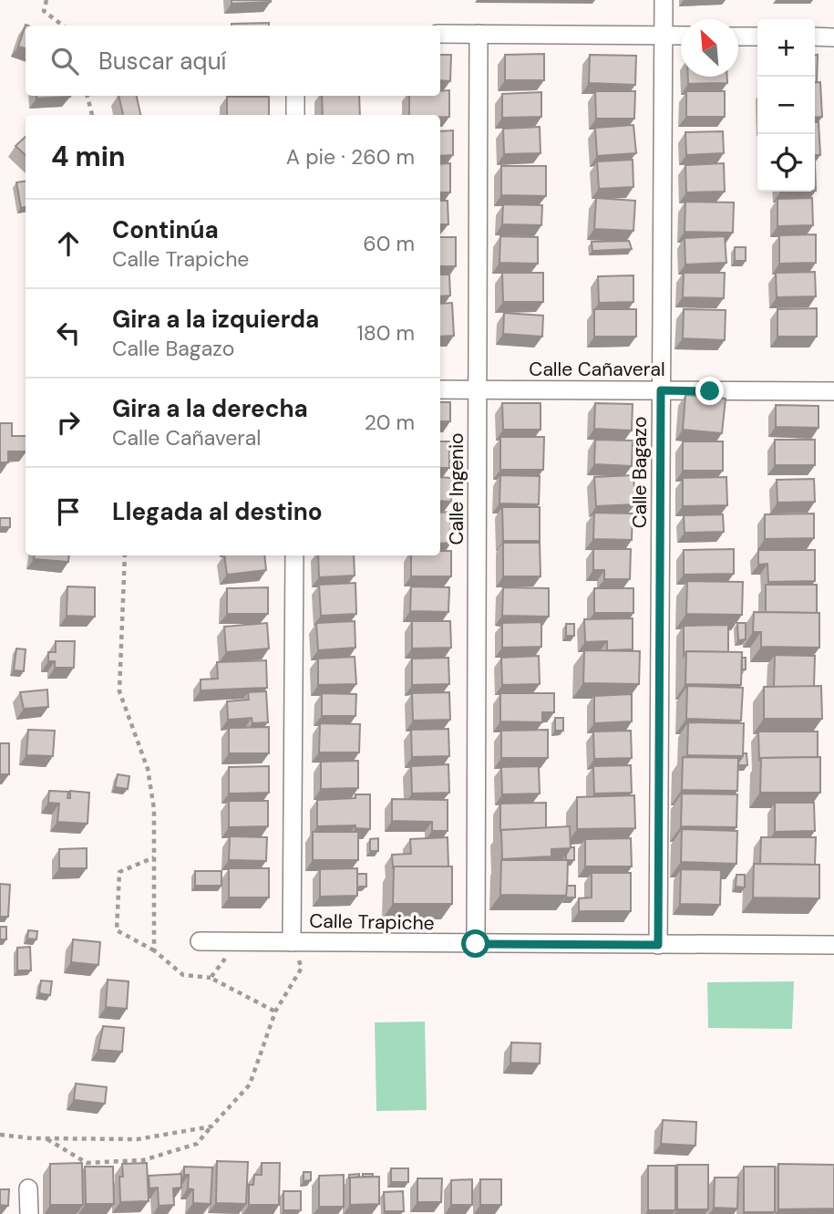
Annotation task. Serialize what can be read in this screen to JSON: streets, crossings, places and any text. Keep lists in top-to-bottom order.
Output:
{
  "streets": {
    "street": [
      "Calle Cañaveral",
      "Calle Bagazo",
      "Calle Ingenio",
      "Calle Trapiche"
    ]
  },
  "crossings": [
    ["Calle Cañaveral", "Calle Bagazo"],
    ["Calle Cañaveral", "Calle Ingenio"],
    ["Calle Bagazo", "Calle Trapiche"],
    ["Calle Ingenio", "Calle Trapiche"]
  ],
  "north": "top left",
  "page": {
    "map_buttons": ["+", "−"],
    "search": "Buscar aquí",
    "heading": ["4 min", "A pie · 260 m"],
    "list": [
      ["Continúa", "Calle Trapiche", "60 m"],
      ["Gira a la izquierda", "Calle Bagazo", "180 m"],
      ["Gira a la derecha", "Calle Cañaveral", "20 m"],
      "Llegada al destino"
    ]
  }
}
